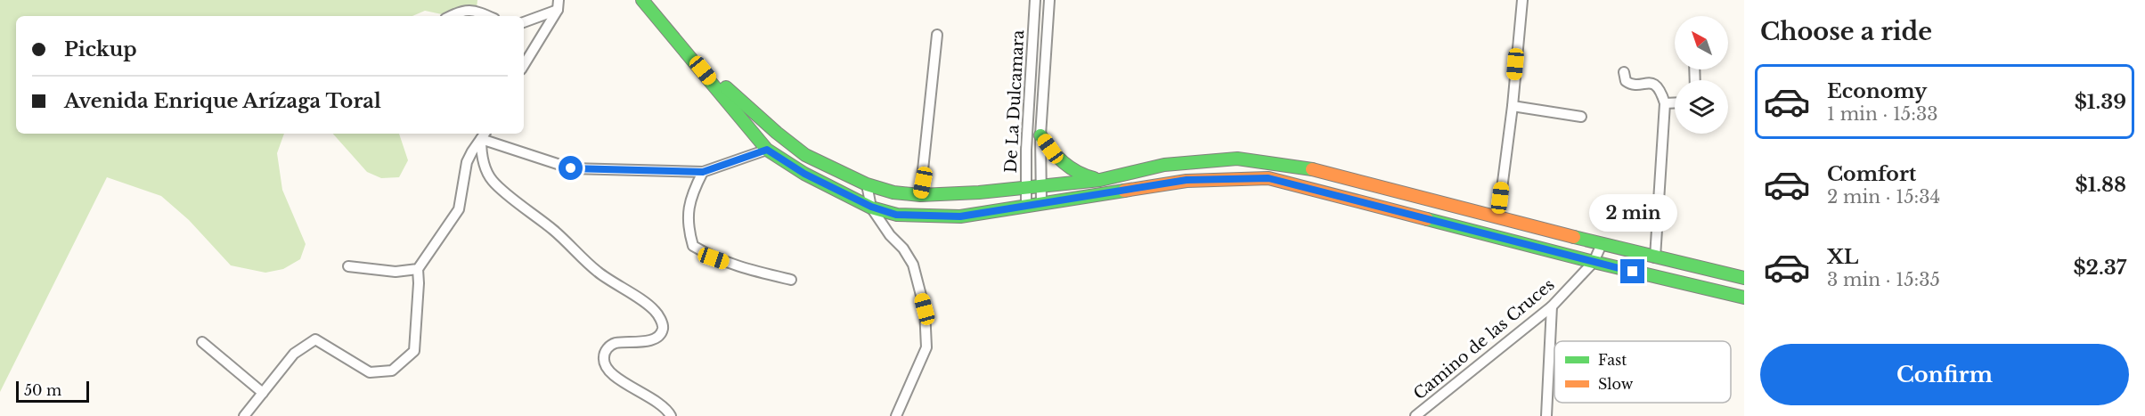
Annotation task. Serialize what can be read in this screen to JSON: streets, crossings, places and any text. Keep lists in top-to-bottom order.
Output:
{
  "streets": {
    "street": ["De La Dulcamara", "Camino de las Cruces"]
  },
  "legend": ["Fast", "Slow"],
  "scale_bar": "50 m",
  "north": "top left",
  "page": {
    "heading": "Choose a ride",
    "banner": ["Pickup", "Avenida Enrique Arízaga Toral"],
    "list": [
      {
        "name": "Economy",
        "note": "1 min · 15:33",
        "value": "$1.39"
      },
      {
        "name": "Comfort",
        "note": "2 min · 15:34",
        "value": "$1.88"
      },
      {
        "name": "XL",
        "note": "3 min · 15:35",
        "value": "$2.37"
      }
    ],
    "bubble": "2 min",
    "buttons": "Confirm",
    "scale": "50 m"
  }
}
